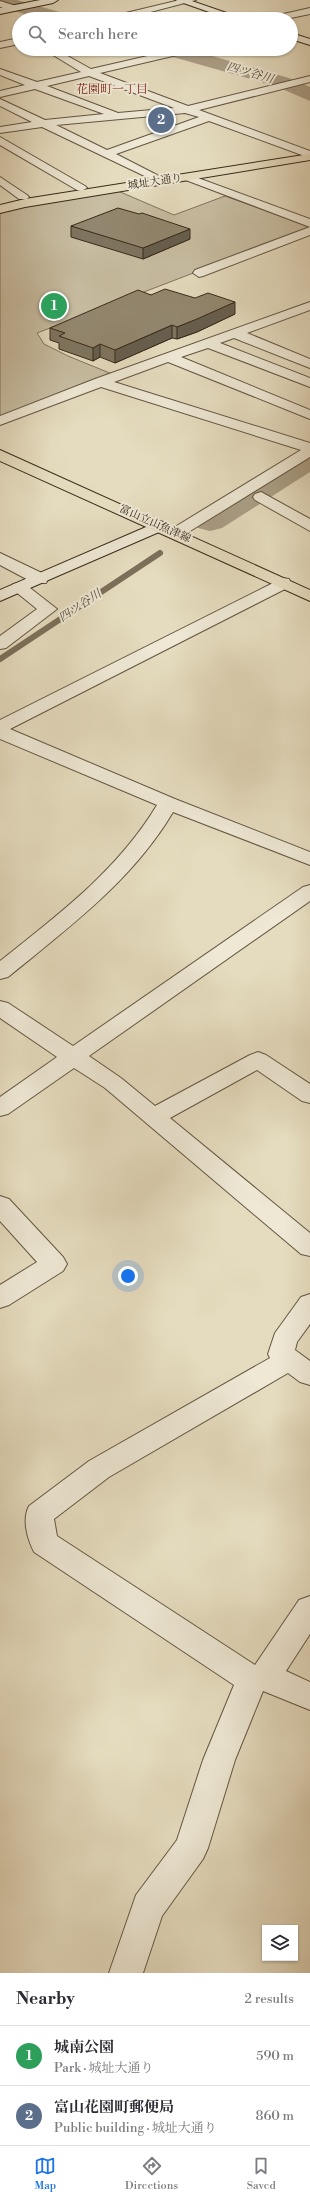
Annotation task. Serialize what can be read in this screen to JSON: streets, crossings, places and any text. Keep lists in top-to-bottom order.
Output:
{
  "streets": {
    "main road": ["城址大通り", "富山立山魚津線"]
  },
  "districts": ["花園町一丁目"],
  "water": ["四ツ谷川"],
  "page": {
    "search": "Search here",
    "pins": ["2", "1"],
    "heading": ["Nearby", "2 results"],
    "list": [
      {
        "mark": "1",
        "name": "城南公園",
        "note": "Park · 城址大通り",
        "value": "590 m"
      },
      {
        "mark": "2",
        "name": "富山花園町郵便局",
        "note": "Public building · 城址大通り",
        "value": "860 m"
      }
    ],
    "nav": ["Map", "Directions", "Saved"]
  }
}
